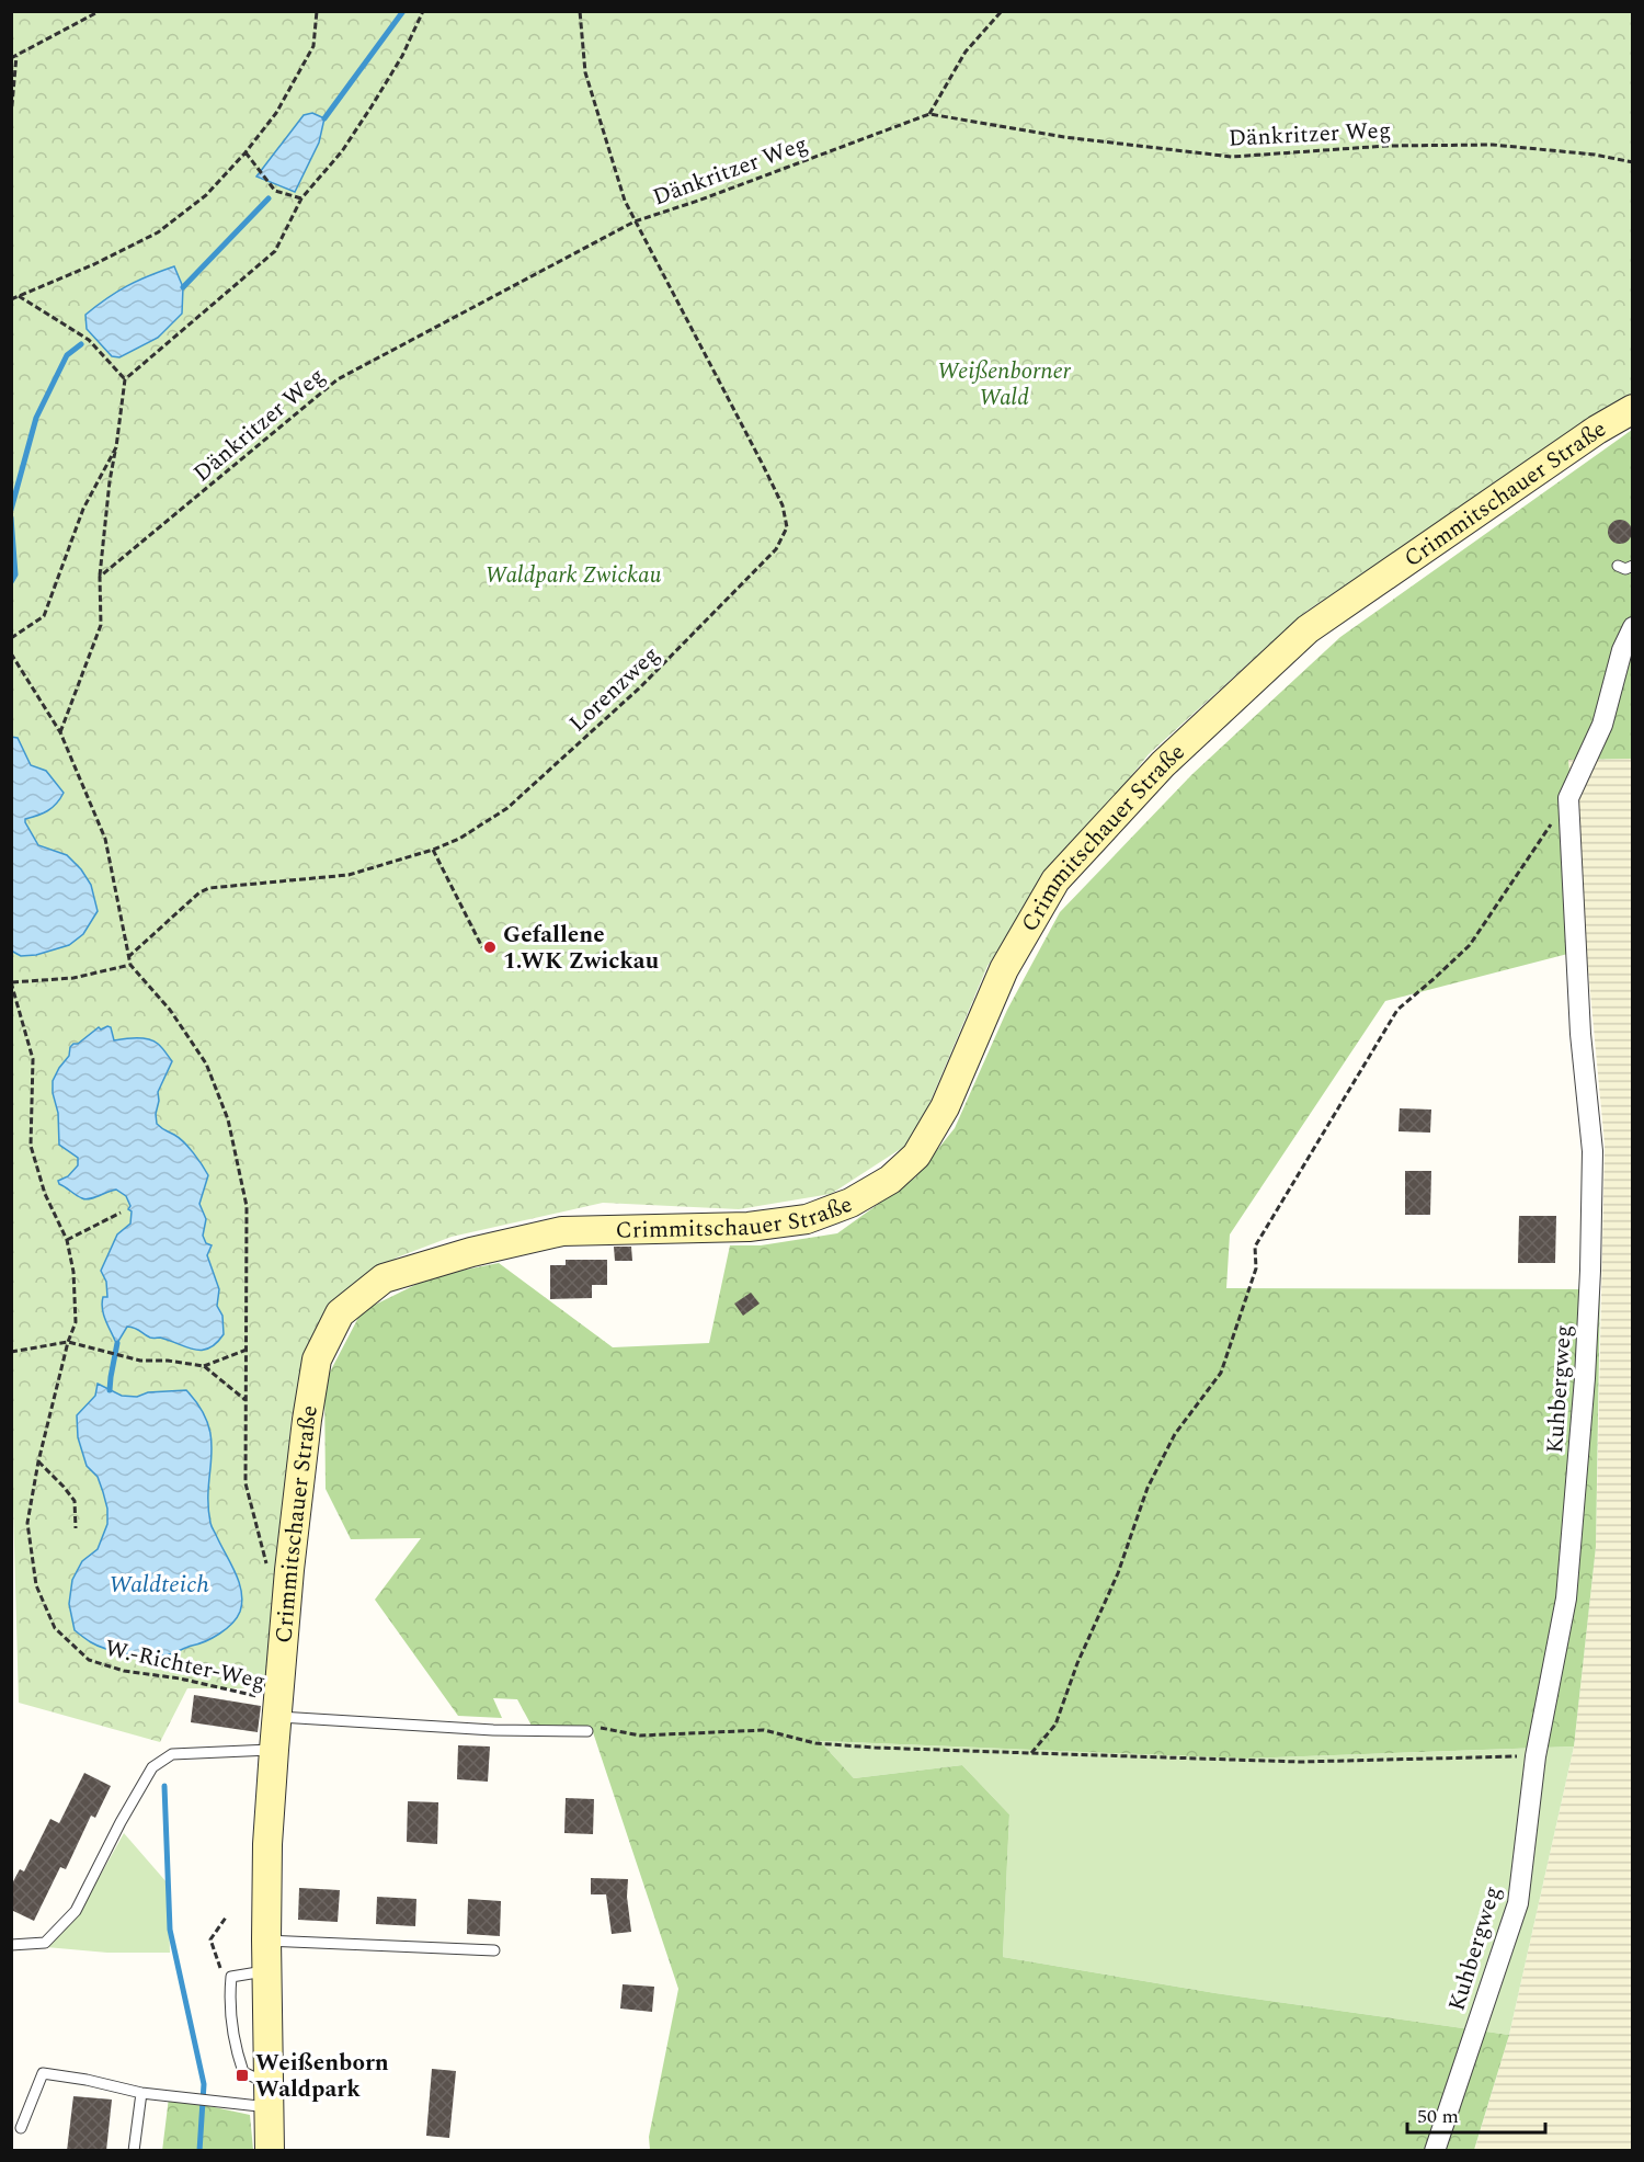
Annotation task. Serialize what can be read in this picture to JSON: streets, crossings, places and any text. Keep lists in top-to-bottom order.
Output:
{
  "streets": {
    "main road": ["Crimmitschauer Straße"],
    "street": ["Kuhbergweg"],
    "path": ["Dänkritzer Weg", "Lorenzweg", "W.-Richter-Weg"]
  },
  "crossings": [
    ["Dänkritzer Weg", "Lorenzweg"],
    ["Crimmitschauer Straße", "W.-Richter-Weg"]
  ],
  "water": ["Waldteich"],
  "parks": ["Weißenborner Wald", "Waldpark Zwickau"],
  "places": {
    "other": ["Gefallene 1.WK Zwickau"],
    "transit": ["Weißenborn Waldpark"]
  },
  "scale_bar": "50 m"
}
